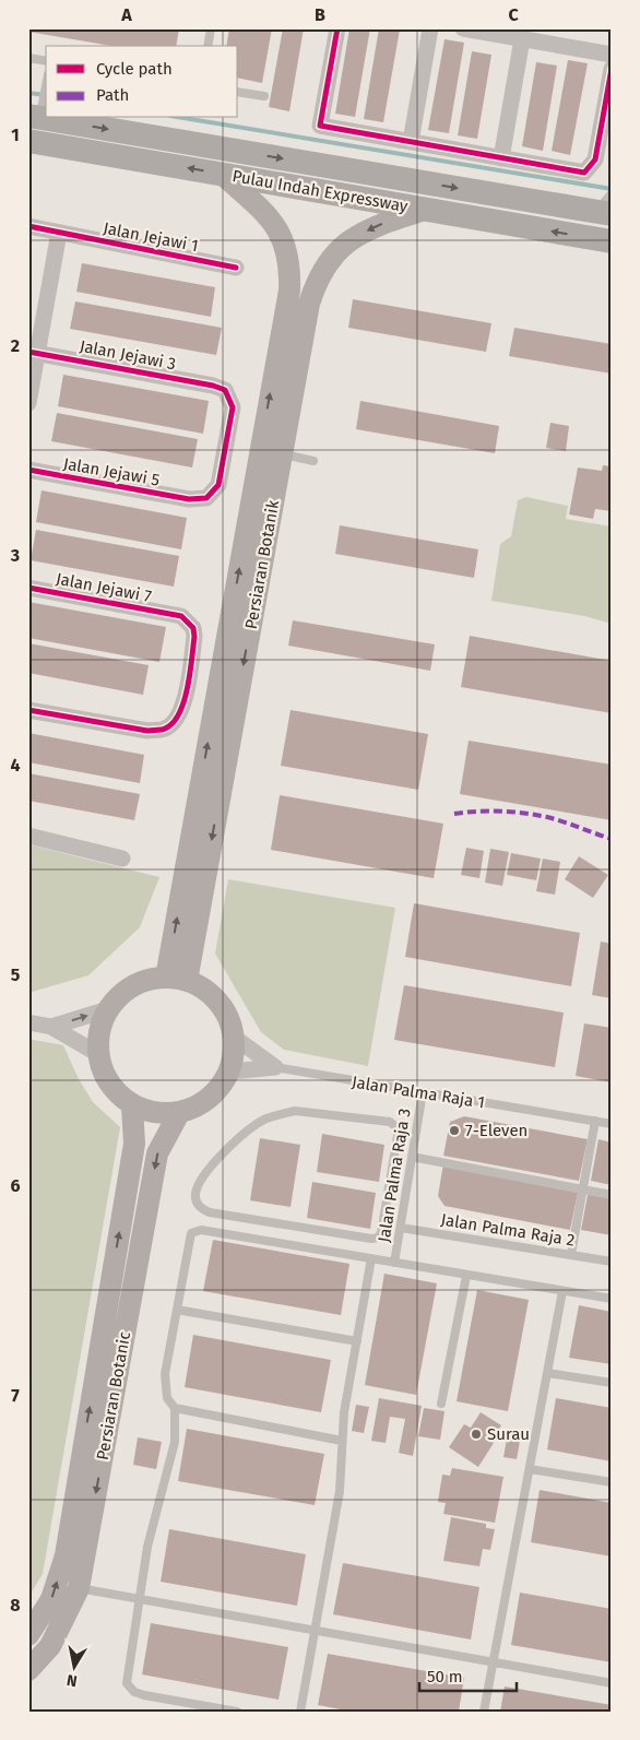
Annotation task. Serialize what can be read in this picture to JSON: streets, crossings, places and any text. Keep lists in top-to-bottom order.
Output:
{
  "streets": {
    "main road": ["Pulau Indah Expressway", "Persiaran Botanic"],
    "street": [
      "Jalan Jejawi 1",
      "Jalan Jejawi 3",
      "Jalan Jejawi 5",
      "Jalan Jejawi 7",
      "Jalan Palma Raja 1"
    ],
    "lane": ["Jalan Palma Raja 3", "Jalan Palma Raja 2"]
  },
  "crossings": [
    ["Jalan Jejawi 3", "Jalan Jejawi 5"],
    ["Jalan Palma Raja 1", "Jalan Palma Raja 3"],
    ["Jalan Palma Raja 1", "Persiaran Botanic"],
    ["Jalan Palma Raja 3", "Jalan Palma Raja 2"]
  ],
  "places": ["7-Eleven", "Surau"],
  "legend": ["Cycle path", "Path"],
  "scale_bar": "50 m",
  "north": "bottom",
  "grid": {
    "columns": ["A", "B", "C"],
    "rows": [
      "1",
      "2",
      "3",
      "4",
      "5",
      "6",
      "7",
      "8"
    ]
  }
}
